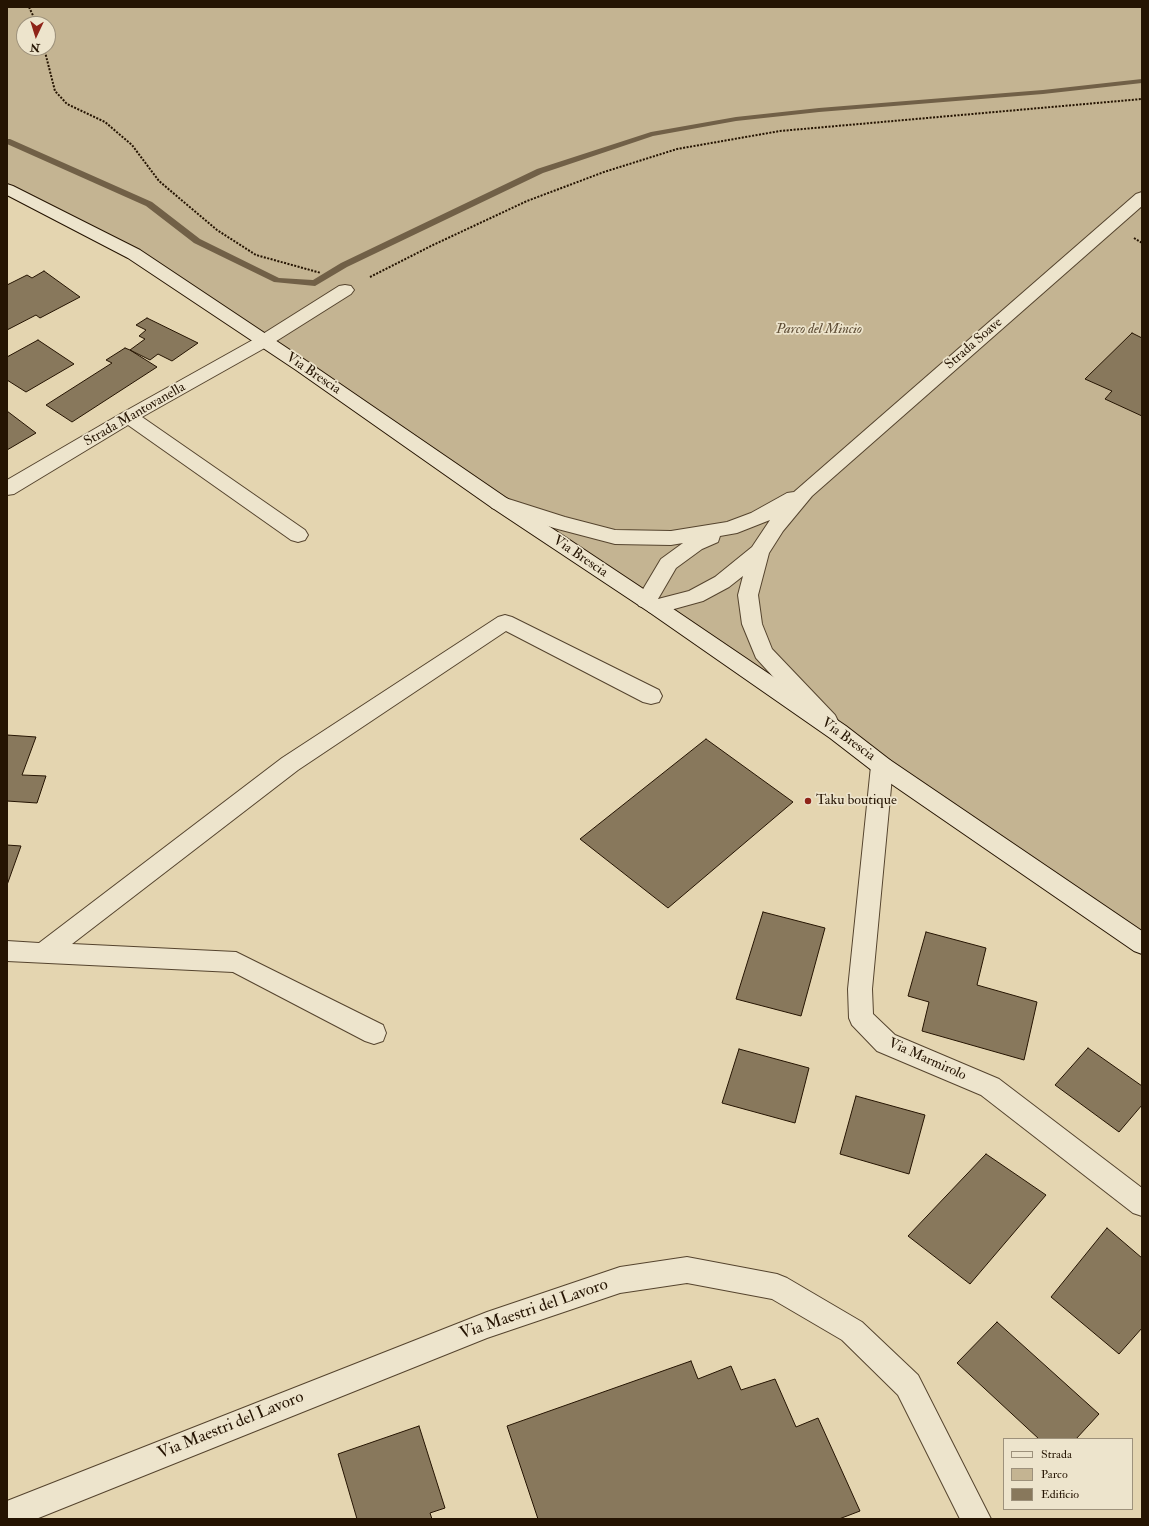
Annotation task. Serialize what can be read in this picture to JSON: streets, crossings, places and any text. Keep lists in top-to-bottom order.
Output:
{
  "streets": {
    "street": [
      "Strada Soave",
      "Via Brescia",
      "Strada Mantovanella",
      "Via Marmirolo",
      "Via Maestri del Lavoro"
    ]
  },
  "crossings": [
    ["Via Brescia", "Strada Mantovanella"],
    ["Via Brescia", "Via Marmirolo"]
  ],
  "parks": ["Parco del Mincio"],
  "places": ["Taku boutique"],
  "legend": ["Strada", "Parco", "Edificio"],
  "north": "bottom"
}
